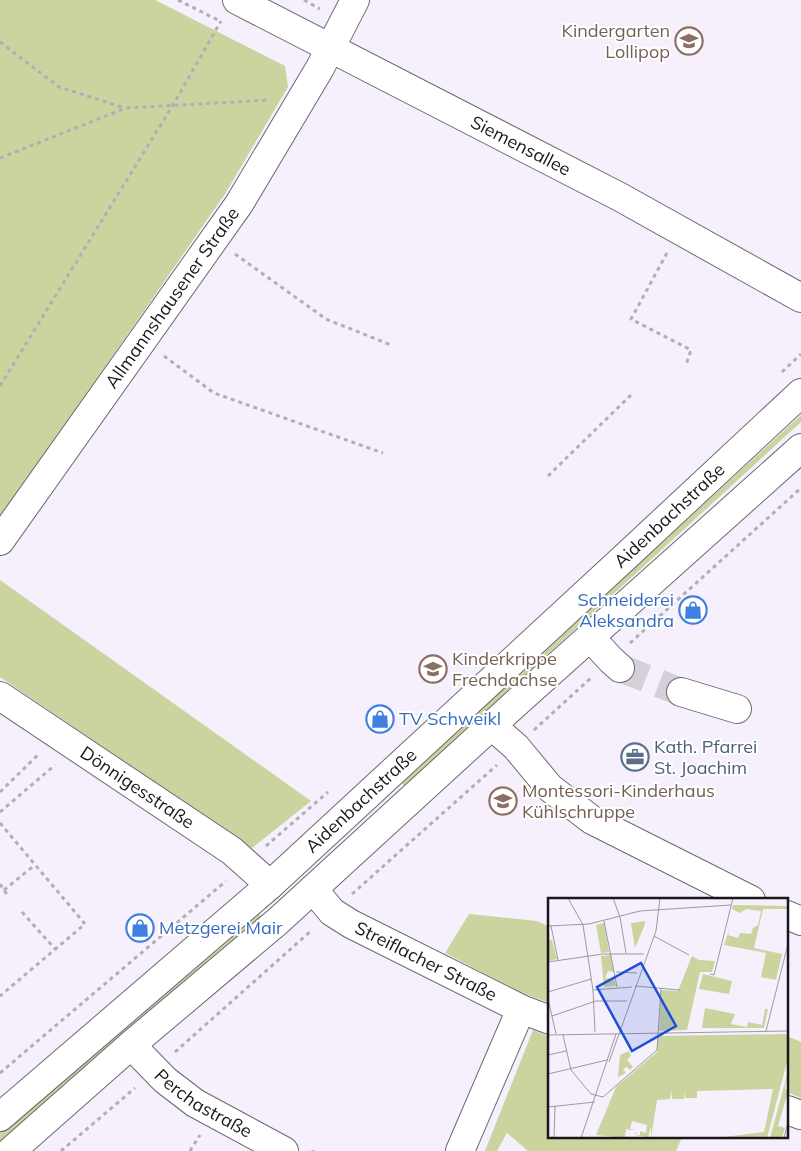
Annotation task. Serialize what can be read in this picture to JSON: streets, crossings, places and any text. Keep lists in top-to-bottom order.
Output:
{
  "streets": {
    "main road": [
      "Siemensallee",
      "Allmannshausener Straße",
      "Aidenbachstraße",
      "Dönnigesstraße",
      "Streiflacher Straße",
      "Perchastraße"
    ]
  },
  "crossings": [
    ["Siemensallee", "Allmannshausener Straße"],
    ["Aidenbachstraße", "Dönnigesstraße"],
    ["Aidenbachstraße", "Streiflacher Straße"],
    ["Aidenbachstraße", "Perchastraße"]
  ],
  "places": {
    "school or university": ["Kindergarten Lollipop", "Kinderkrippe Frechdachse", "Montessori-Kinderhaus Kühlschruppe"],
    "shop": ["Schneiderei Aleksandra", "TV Schweikl", "Metzgerei Mair"],
    "office": ["Kath. Pfarrei St. Joachim"]
  }
}
